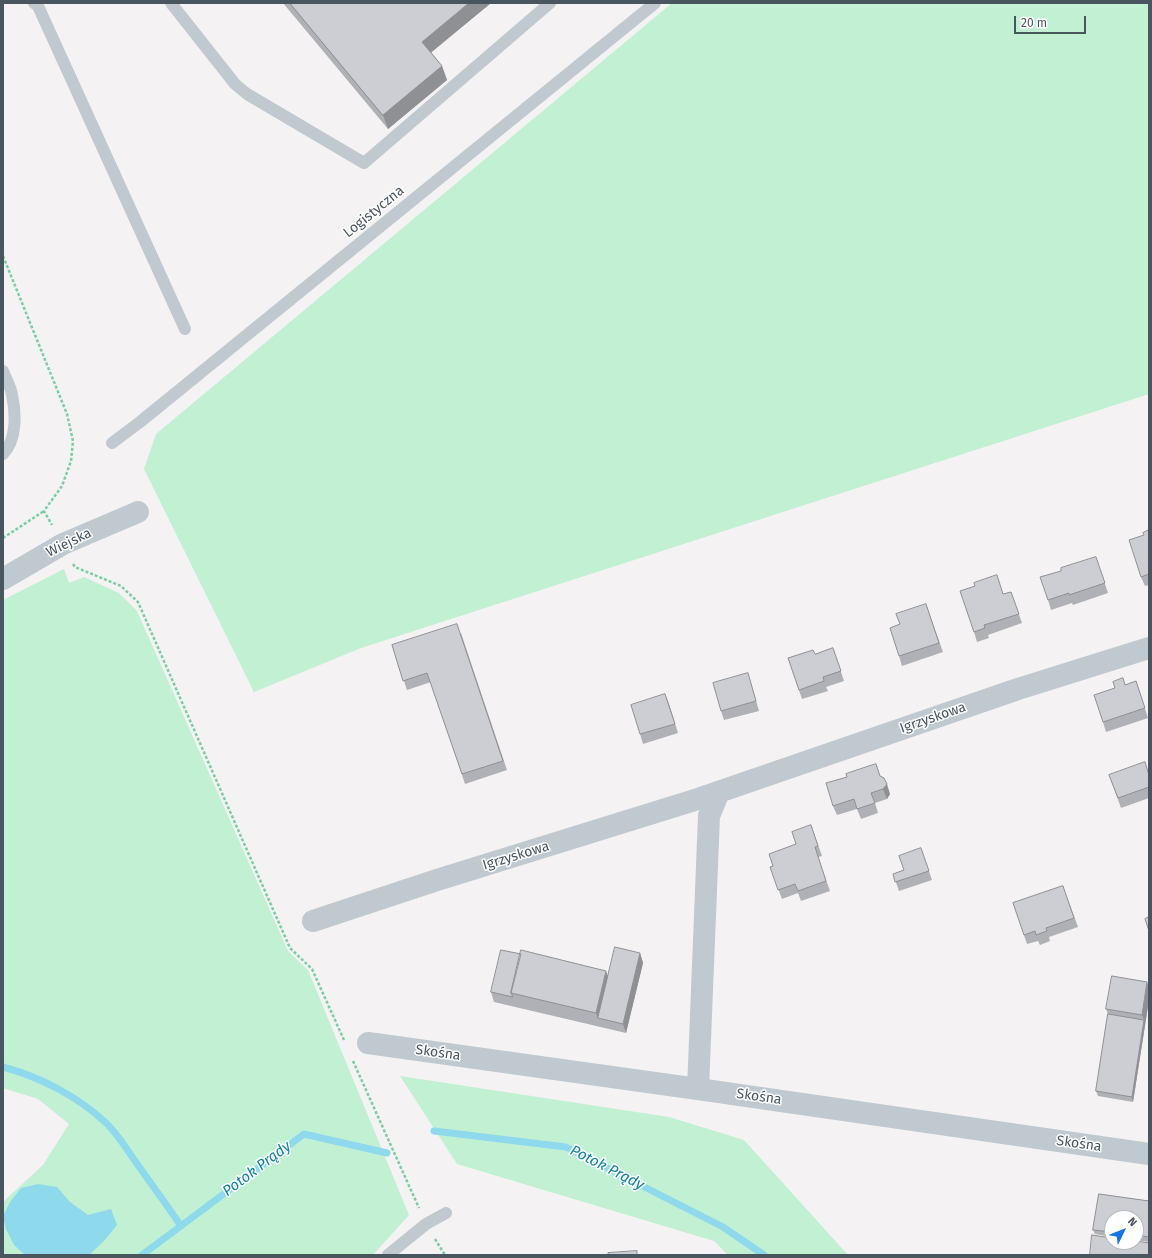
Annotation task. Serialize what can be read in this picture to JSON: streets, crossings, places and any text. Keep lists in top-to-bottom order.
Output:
{
  "streets": {
    "street": ["Wiejska", "Igrzyskowa", "Skośna"],
    "lane": ["Logistyczna"]
  },
  "water": ["Potok Prądy"],
  "scale_bar": "20 m",
  "north": "top right"
}
